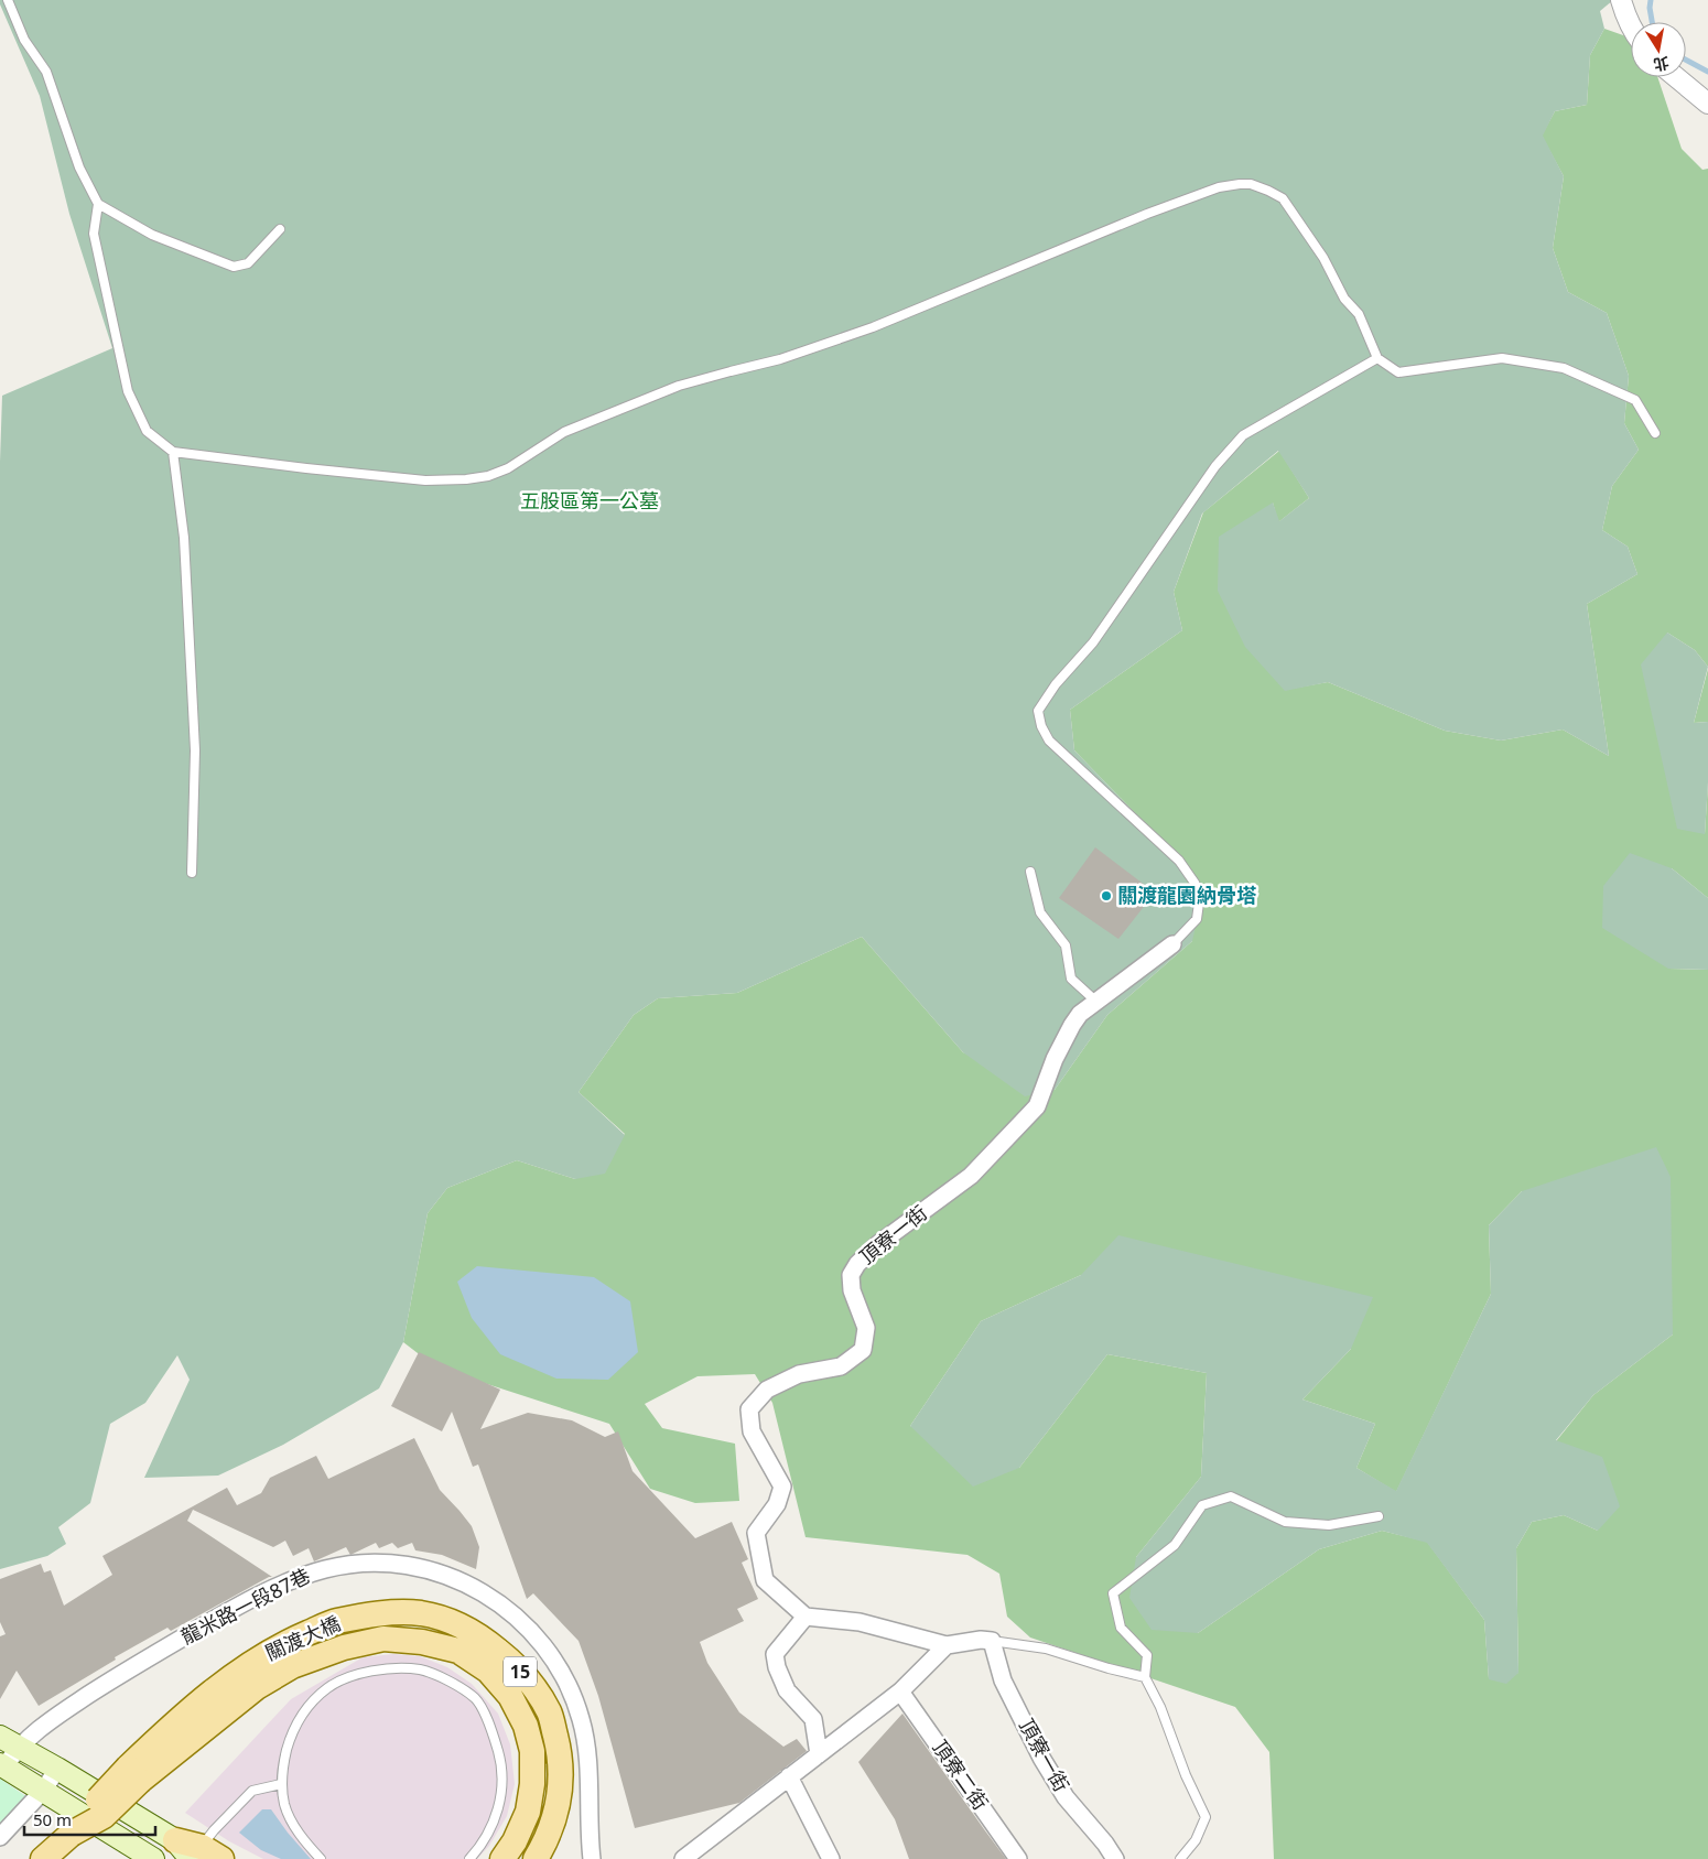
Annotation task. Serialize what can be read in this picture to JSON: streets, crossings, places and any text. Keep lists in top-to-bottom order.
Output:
{
  "streets": {
    "main road": ["關渡大橋", "15"],
    "street": ["頂寮一街", "龍米路一段87巷", "頂寮二街"]
  },
  "parks": ["五股區第一公墓"],
  "places": ["關渡龍園納骨塔"],
  "scale_bar": "50 m",
  "north": "bottom"
}
